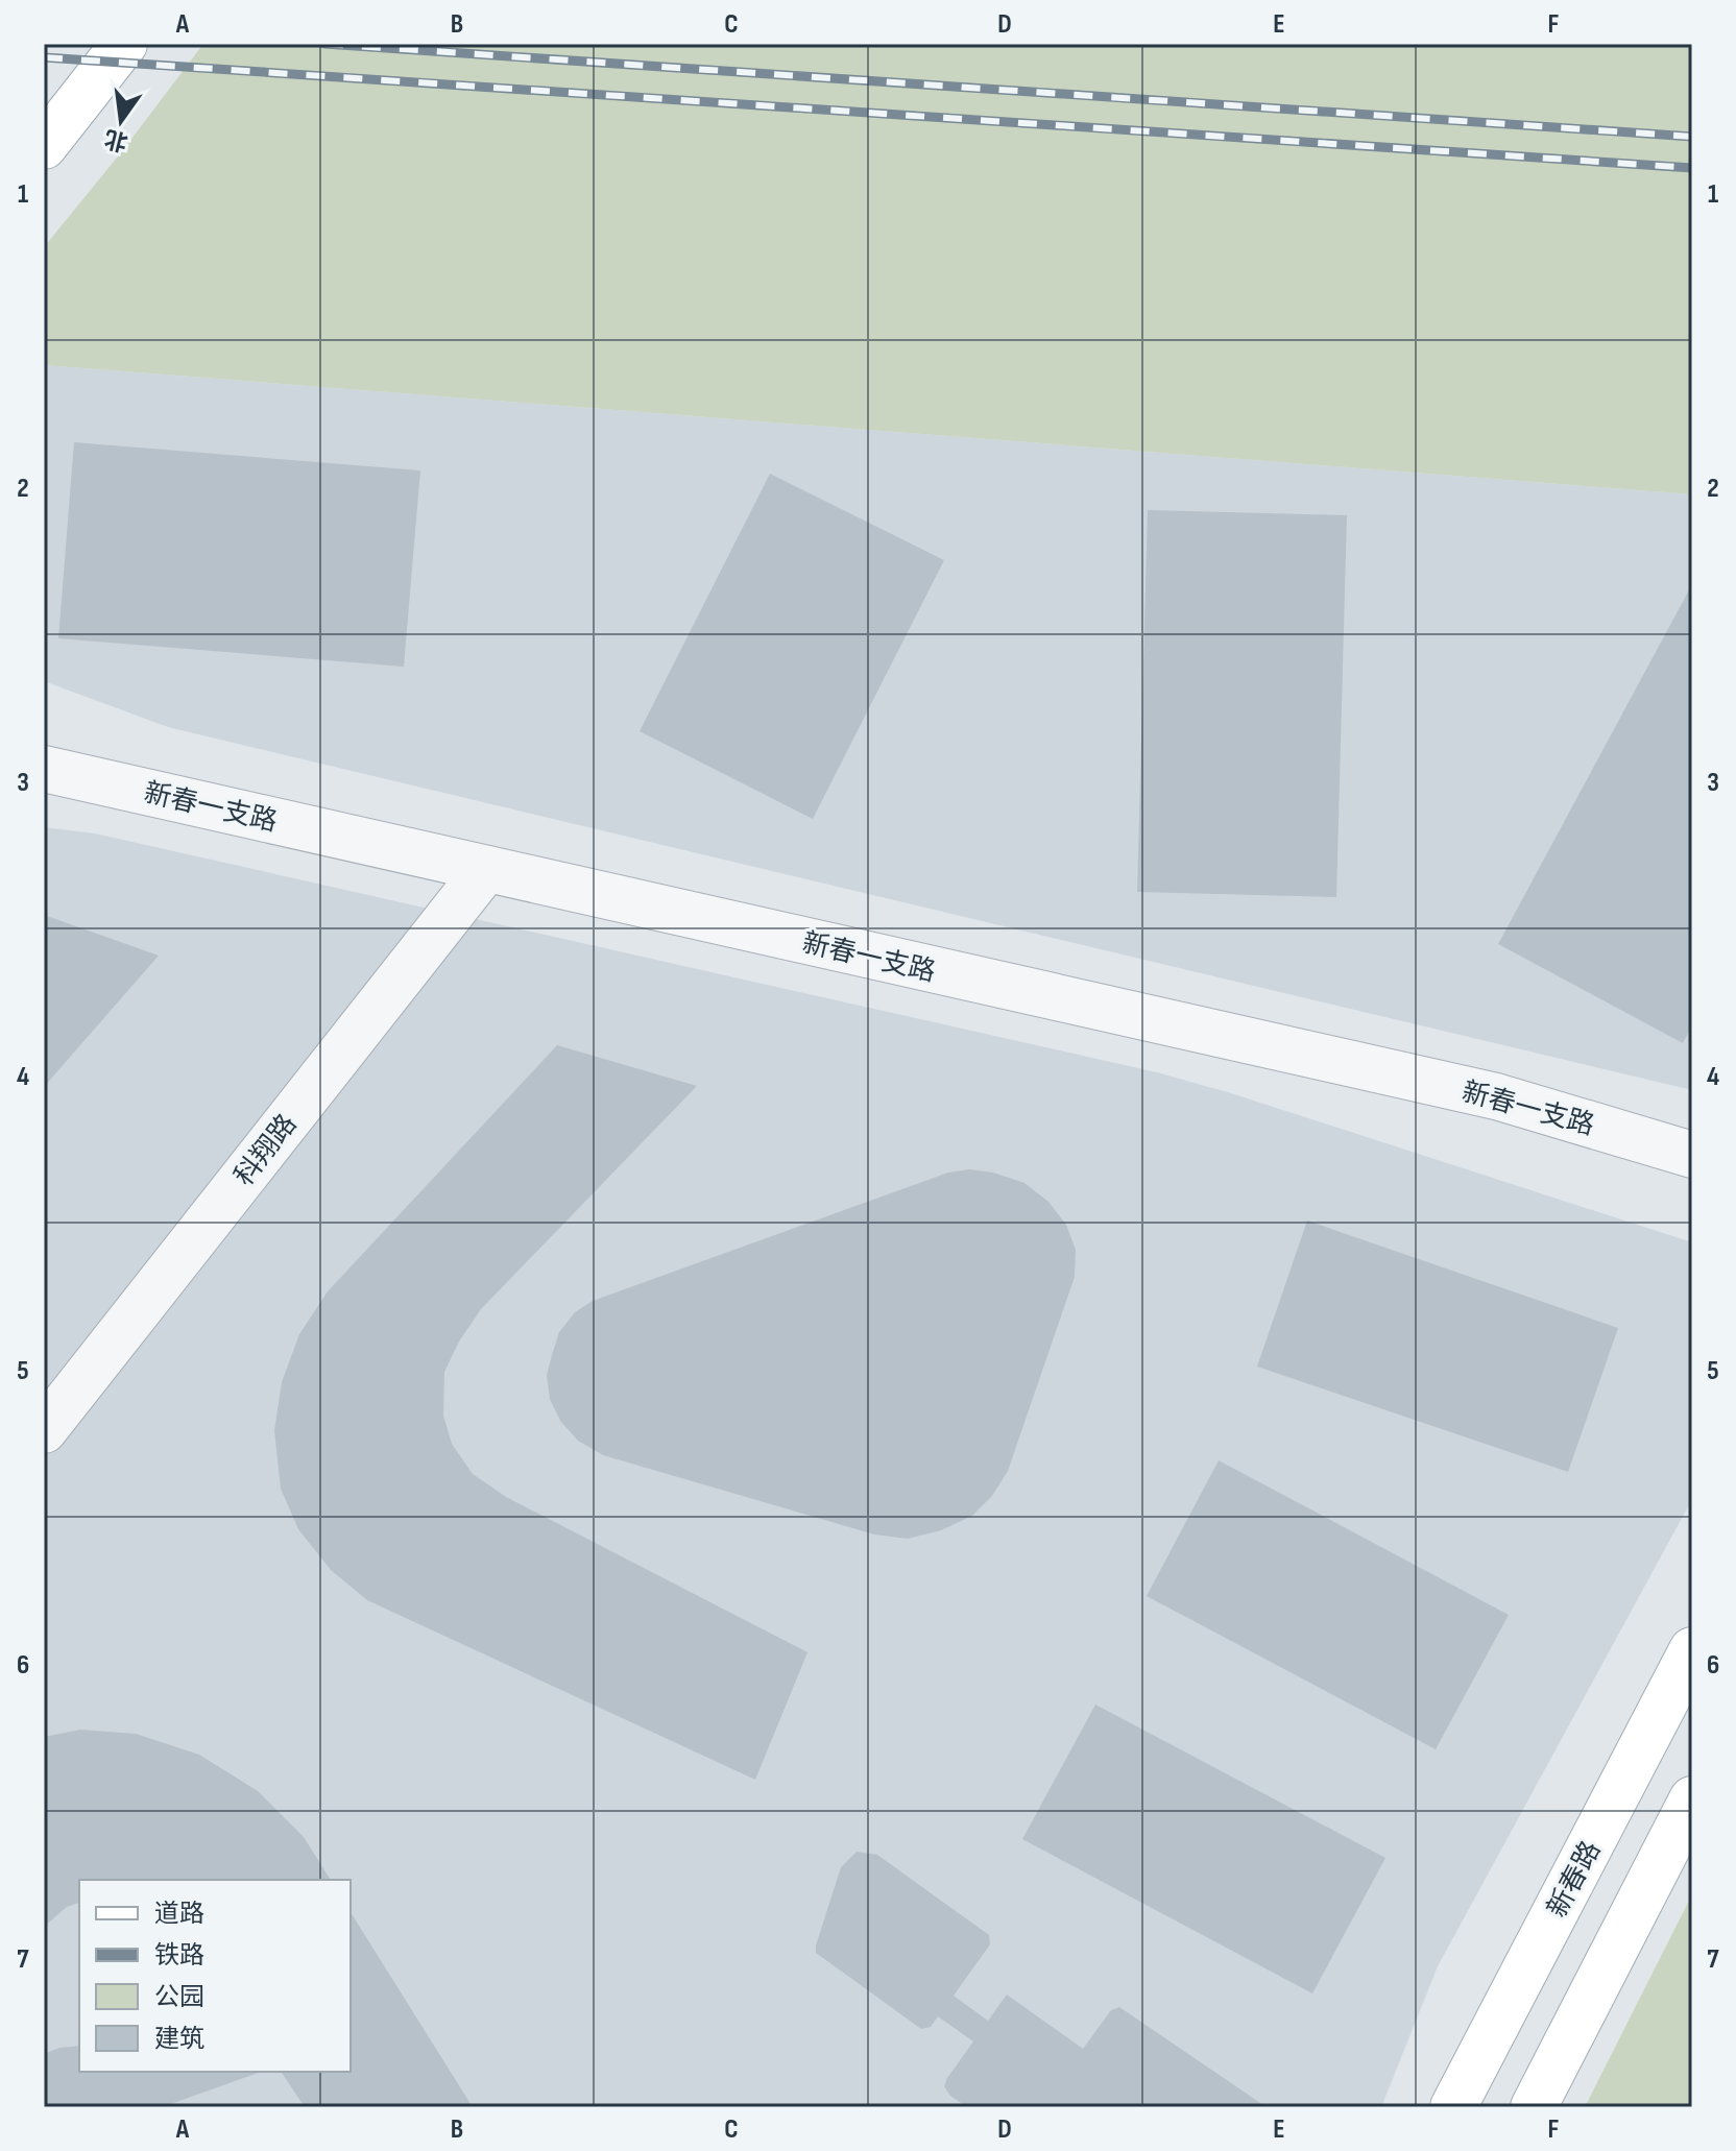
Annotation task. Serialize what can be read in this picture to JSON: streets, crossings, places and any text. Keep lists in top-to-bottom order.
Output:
{
  "streets": {
    "main road": ["新春路"],
    "street": ["新春一支路", "科翔路"]
  },
  "crossings": [
    ["新春一支路", "科翔路"]
  ],
  "legend": [
    "道路",
    "铁路",
    "公园",
    "建筑"
  ],
  "north": "bottom",
  "grid": {
    "columns": [
      "A",
      "B",
      "C",
      "D",
      "E",
      "F"
    ],
    "rows": [
      "1",
      "2",
      "3",
      "4",
      "5",
      "6",
      "7"
    ]
  }
}
